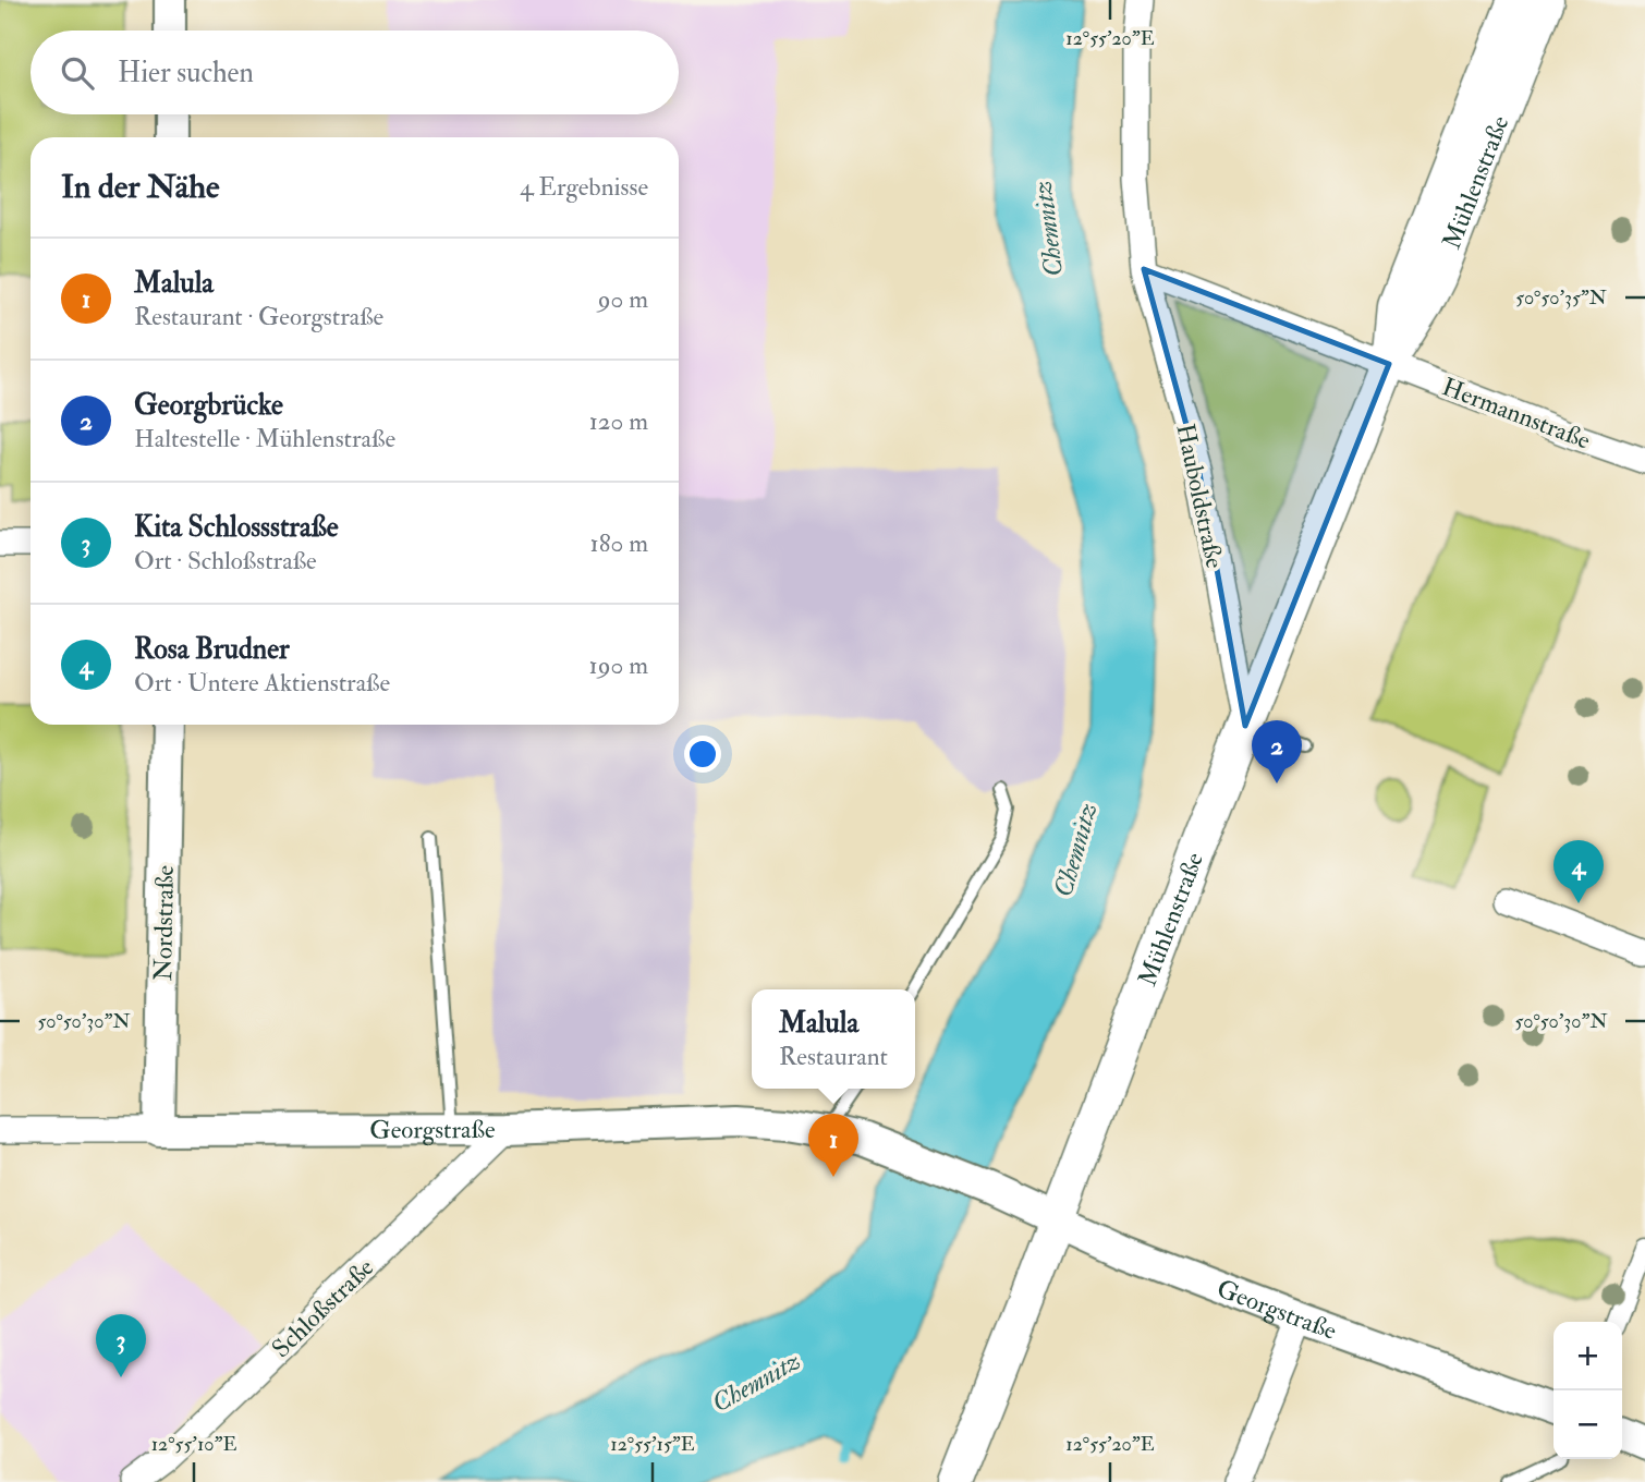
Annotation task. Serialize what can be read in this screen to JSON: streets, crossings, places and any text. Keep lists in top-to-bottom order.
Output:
{
  "streets": {
    "main road": ["Mühlenstraße"],
    "street": [
      "Hermannstraße",
      "Hauboldstraße",
      "Nordstraße",
      "Georgstraße",
      "Schloßstraße"
    ]
  },
  "crossings": [
    ["Mühlenstraße", "Hermannstraße"],
    ["Mühlenstraße", "Hauboldstraße"],
    ["Mühlenstraße", "Georgstraße"],
    ["Nordstraße", "Georgstraße"],
    ["Georgstraße", "Schloßstraße"]
  ],
  "water": ["Chemnitz"],
  "page": {
    "search": "Hier suchen",
    "heading": ["In der Nähe", "4 Ergebnisse"],
    "list": [
      {
        "mark": "1",
        "name": "Malula",
        "note": "Restaurant · Georgstraße",
        "value": "90 m"
      },
      {
        "mark": "2",
        "name": "Georgbrücke",
        "note": "Haltestelle · Mühlenstraße",
        "value": "120 m"
      },
      {
        "mark": "3",
        "name": "Kita Schlossstraße",
        "note": "Ort · Schloßstraße",
        "value": "180 m"
      },
      {
        "mark": "4",
        "name": "Rosa Brudner",
        "note": "Ort · Untere Aktienstraße",
        "value": "190 m"
      }
    ],
    "pins": [
      "2",
      "4",
      "1",
      "3"
    ],
    "popup": ["Malula", "Restaurant"],
    "map_buttons": ["+", "−"]
  },
  "coordinates": [
    "12°55'20\"E",
    "50°50'35\"N",
    "50°50'30\"N",
    "12°55'10\"E",
    "12°55'15\"E"
  ]
}
